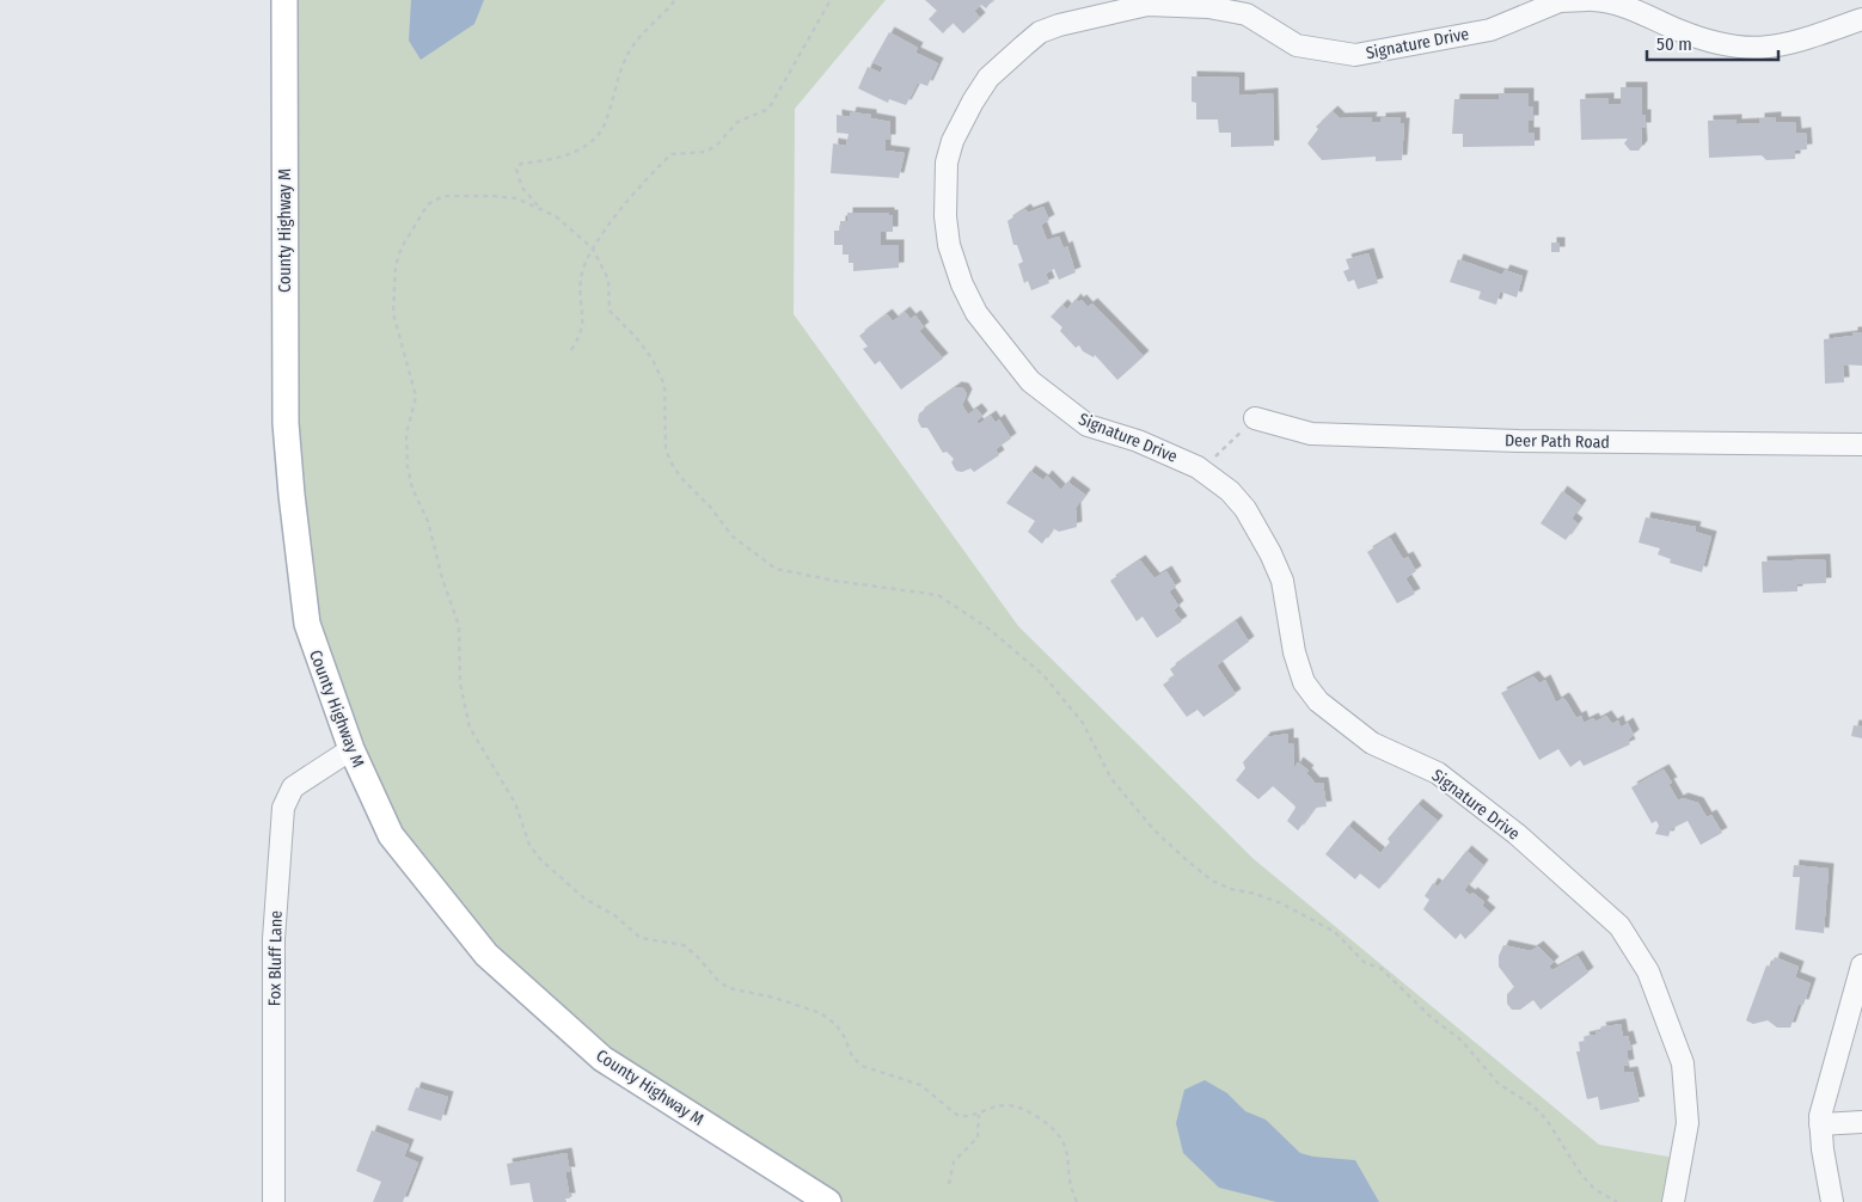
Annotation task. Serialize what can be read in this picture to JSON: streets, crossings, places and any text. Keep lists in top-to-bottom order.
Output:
{
  "streets": {
    "main road": ["County Highway M"],
    "street": ["Signature Drive", "Deer Path Road", "Fox Bluff Lane"]
  },
  "crossings": [
    ["County Highway M", "Fox Bluff Lane"]
  ],
  "scale_bar": "50 m"
}
